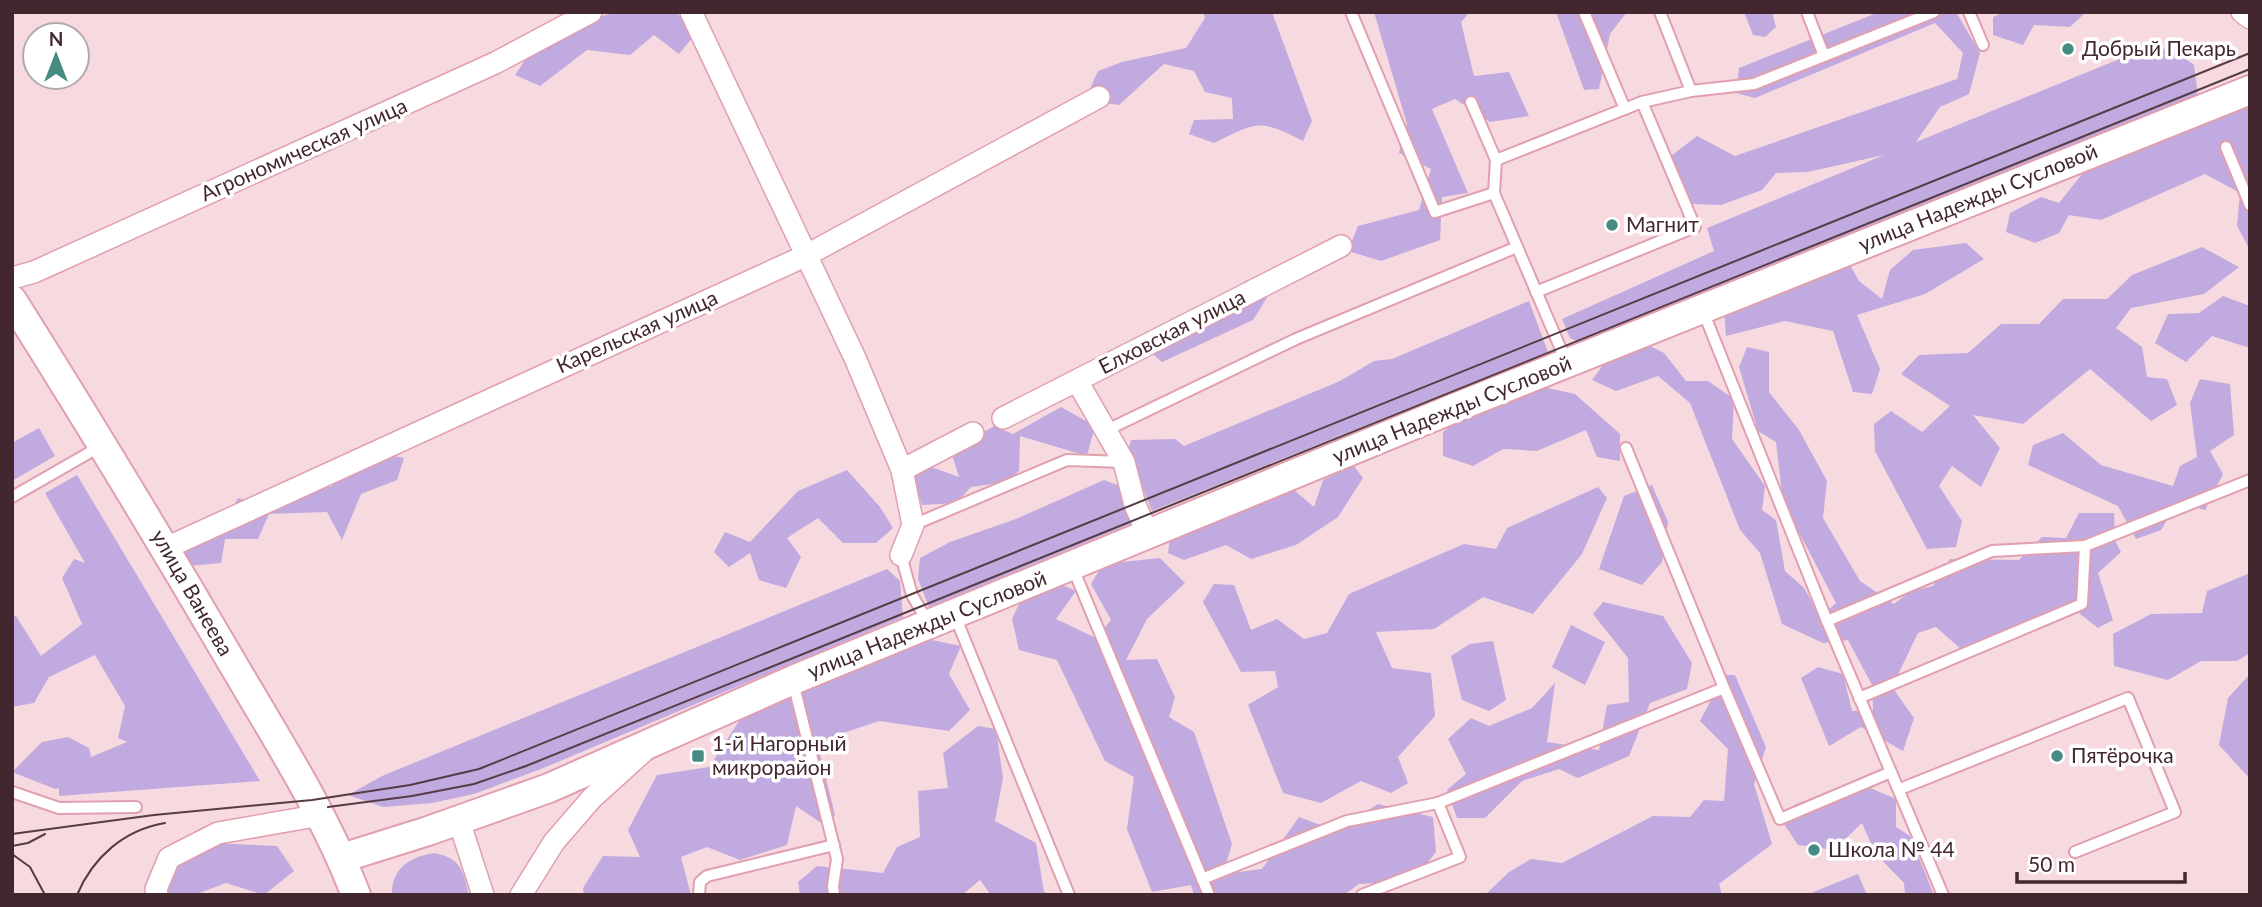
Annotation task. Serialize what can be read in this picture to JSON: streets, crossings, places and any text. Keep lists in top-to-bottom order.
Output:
{
  "streets": {
    "main road": ["улица Надежды Сусловой", "улица Ванеева"],
    "street": ["Агрономическая улица", "Карельская улица", "Елховская улица"]
  },
  "crossings": [
    ["улица Надежды Сусловой", "улица Ванеева"],
    ["Карельская улица", "улица Ванеева"]
  ],
  "places": {
    "other": [
      "Добрый Пекарь",
      "Магнит",
      "Пятёрочка",
      "Школа № 44"
    ],
    "transit": ["1-й Нагорный микрорайон"]
  },
  "scale_bar": "50 m",
  "north": "top"
}
